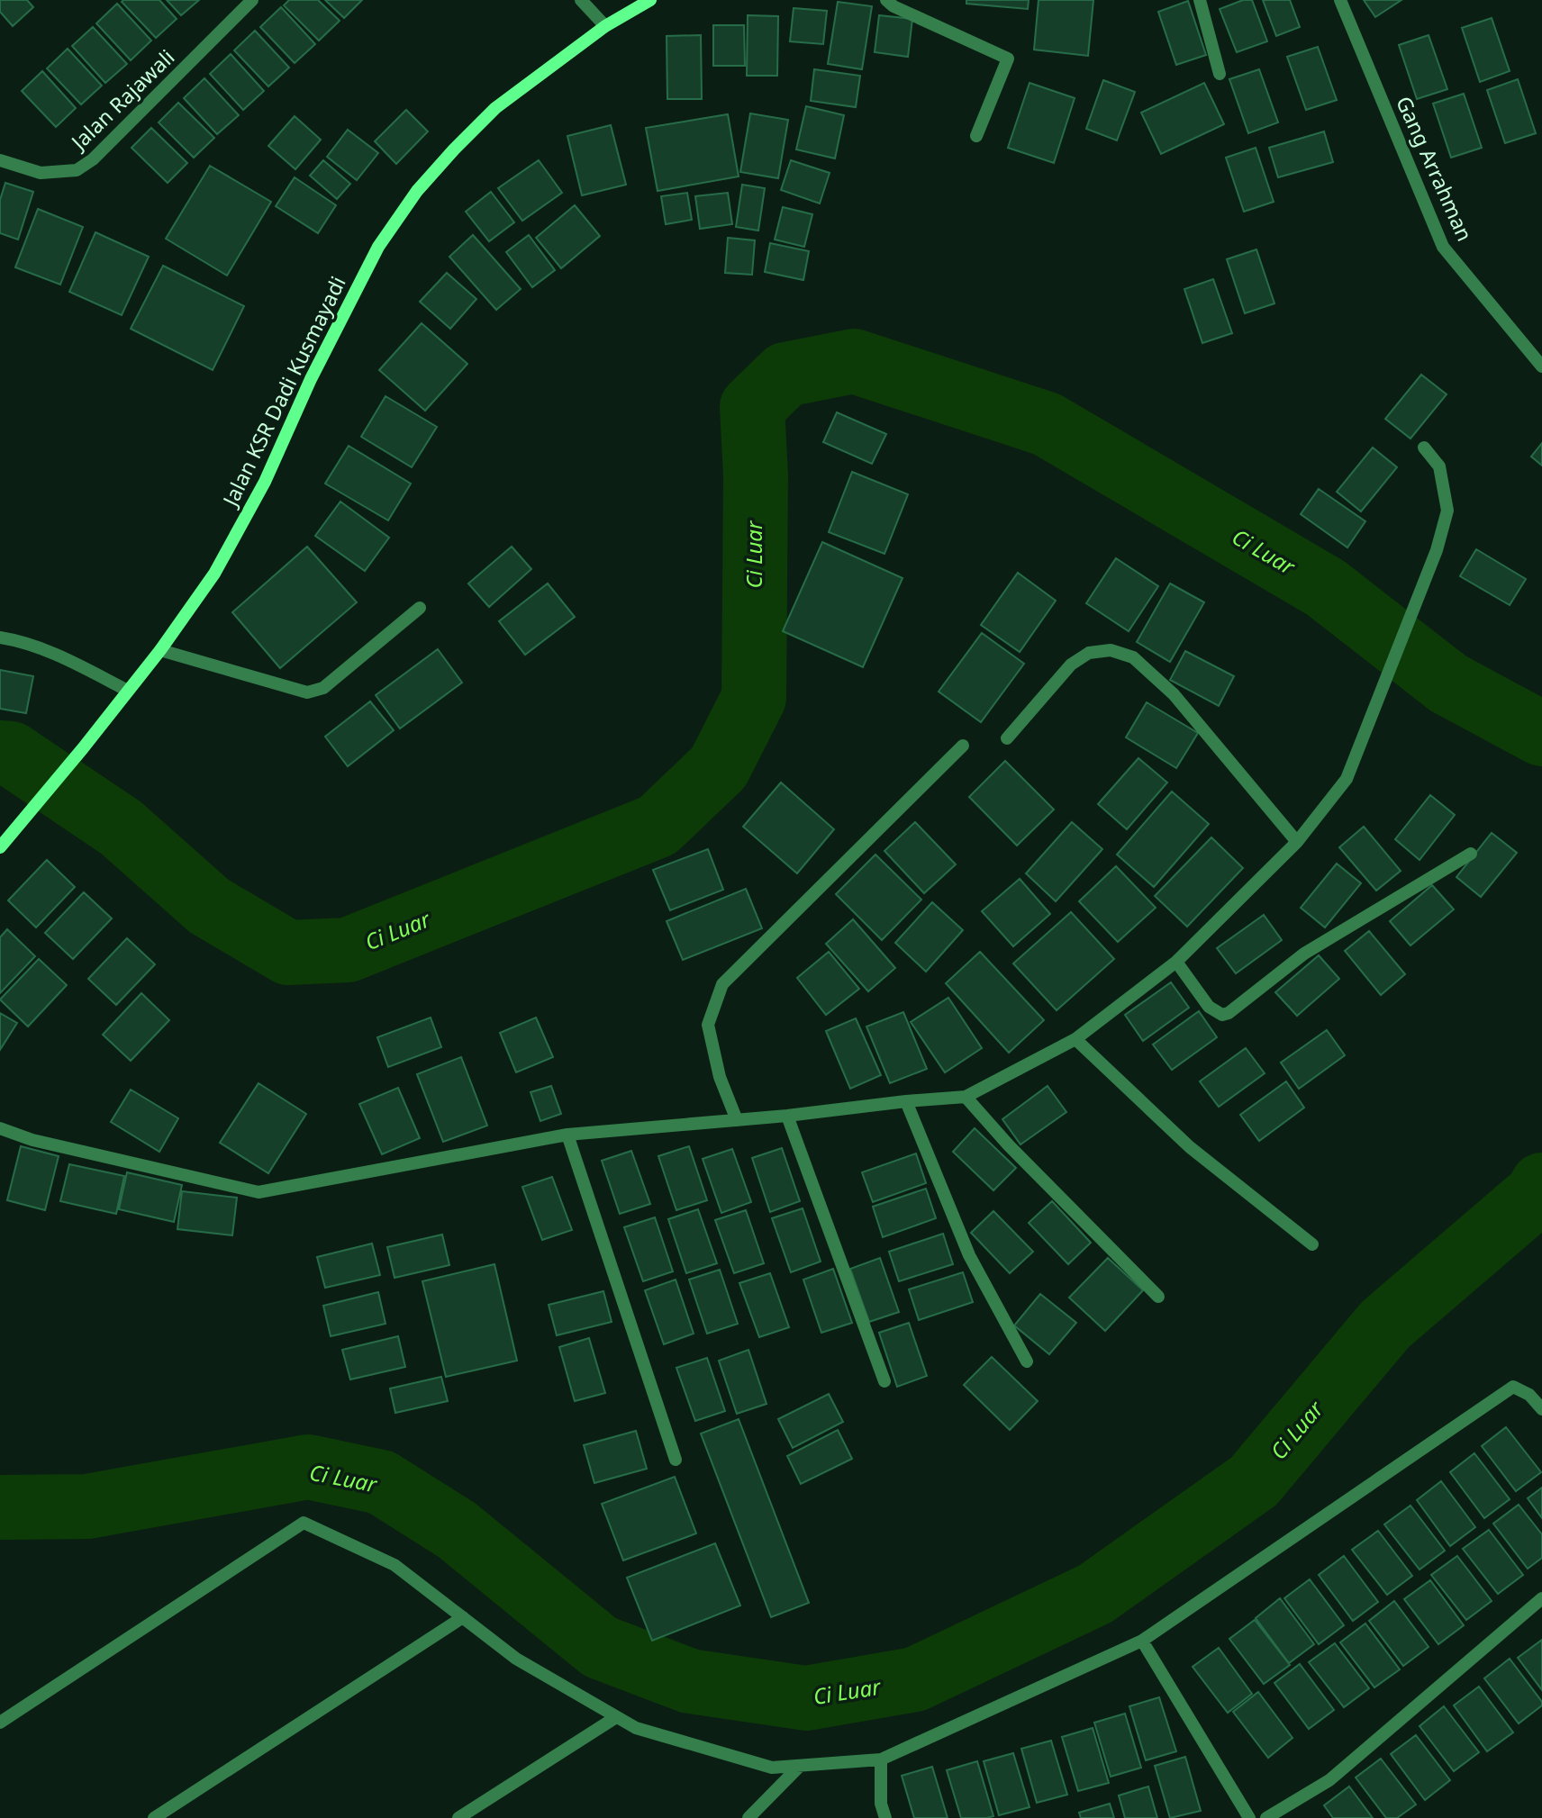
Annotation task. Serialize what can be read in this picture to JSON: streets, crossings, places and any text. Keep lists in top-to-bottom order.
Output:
{
  "streets": {
    "main road": ["Jalan KSR Dadi Kusmayadi"],
    "street": ["Jalan Rajawali", "Gang Arrahman"]
  },
  "water": ["Ci Luar"]
}
